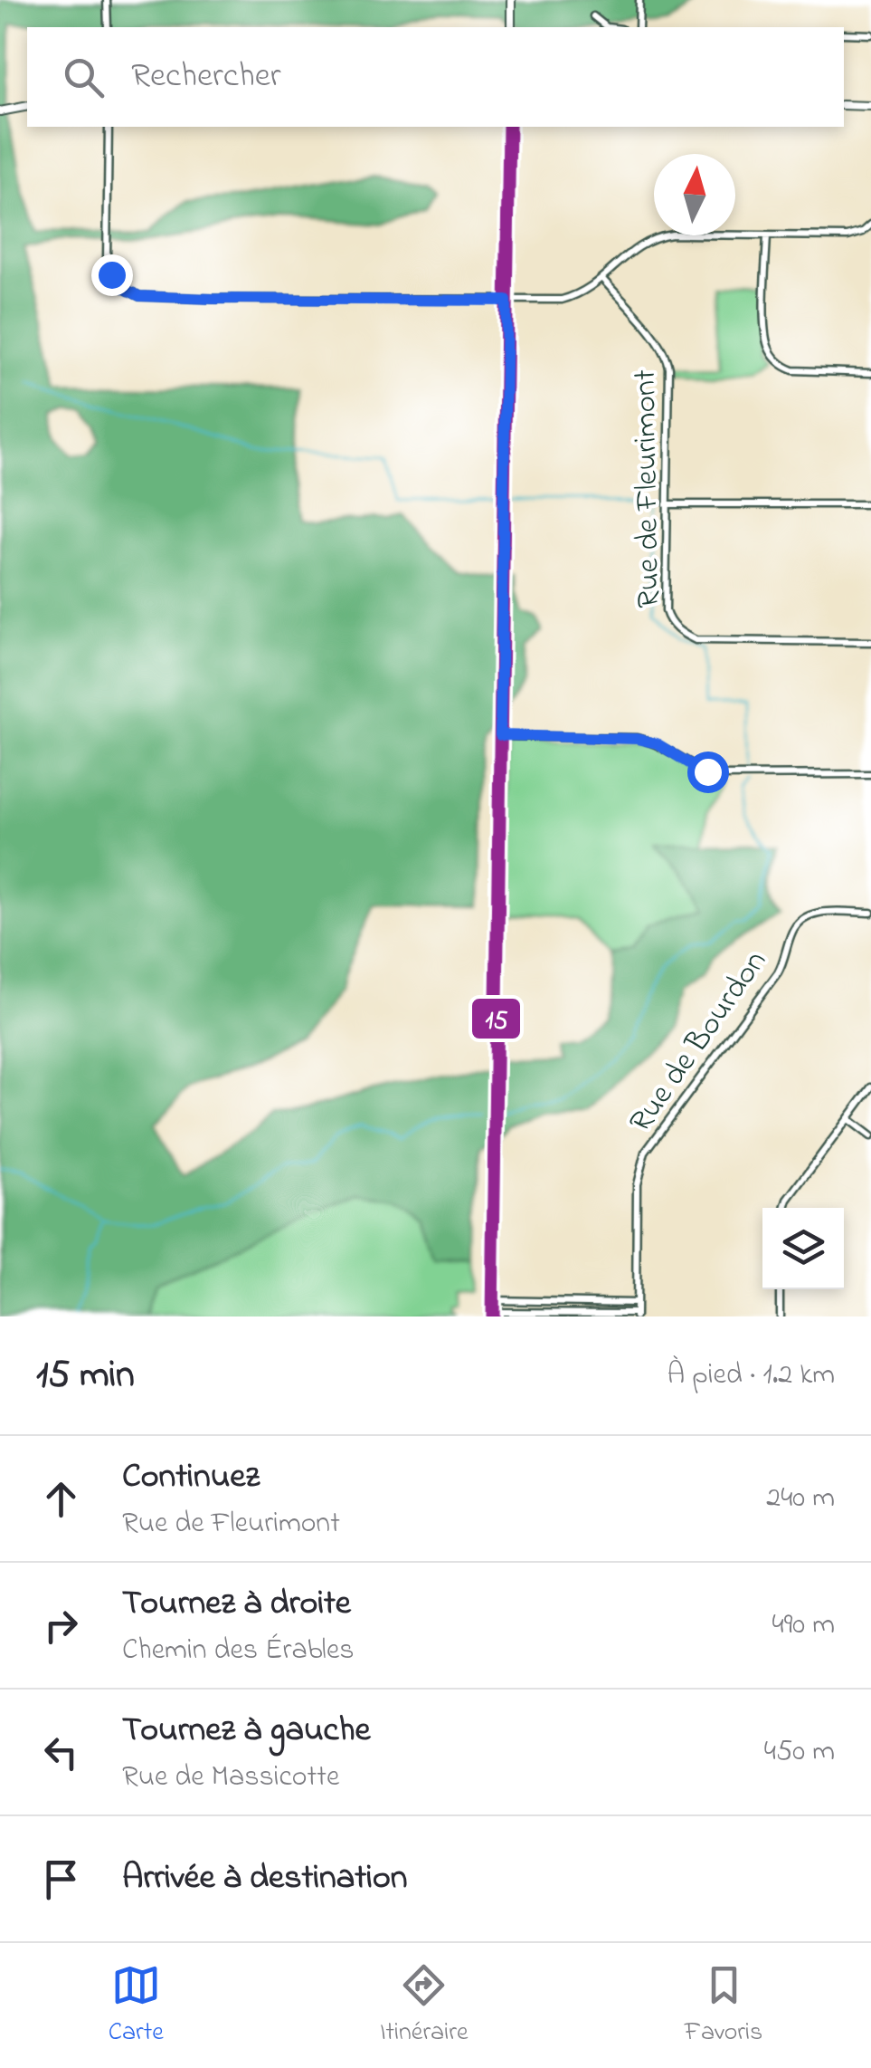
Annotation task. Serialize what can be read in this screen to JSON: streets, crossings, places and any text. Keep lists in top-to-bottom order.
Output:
{
  "streets": {
    "street": ["Rue de Fleurimont", "Rue de Bourdon"]
  },
  "lines": ["transit line 15"],
  "north": "top",
  "page": {
    "search": "Rechercher",
    "heading": ["15 min", "À pied · 1.2 km"],
    "list": [
      ["Continuez", "Rue de Fleurimont", "240 m"],
      ["Tournez à droite", "Chemin des Érables", "490 m"],
      ["Tournez à gauche", "Rue de Massicotte", "450 m"],
      "Arrivée à destination"
    ],
    "nav": ["Carte", "Itinéraire", "Favoris"]
  }
}
